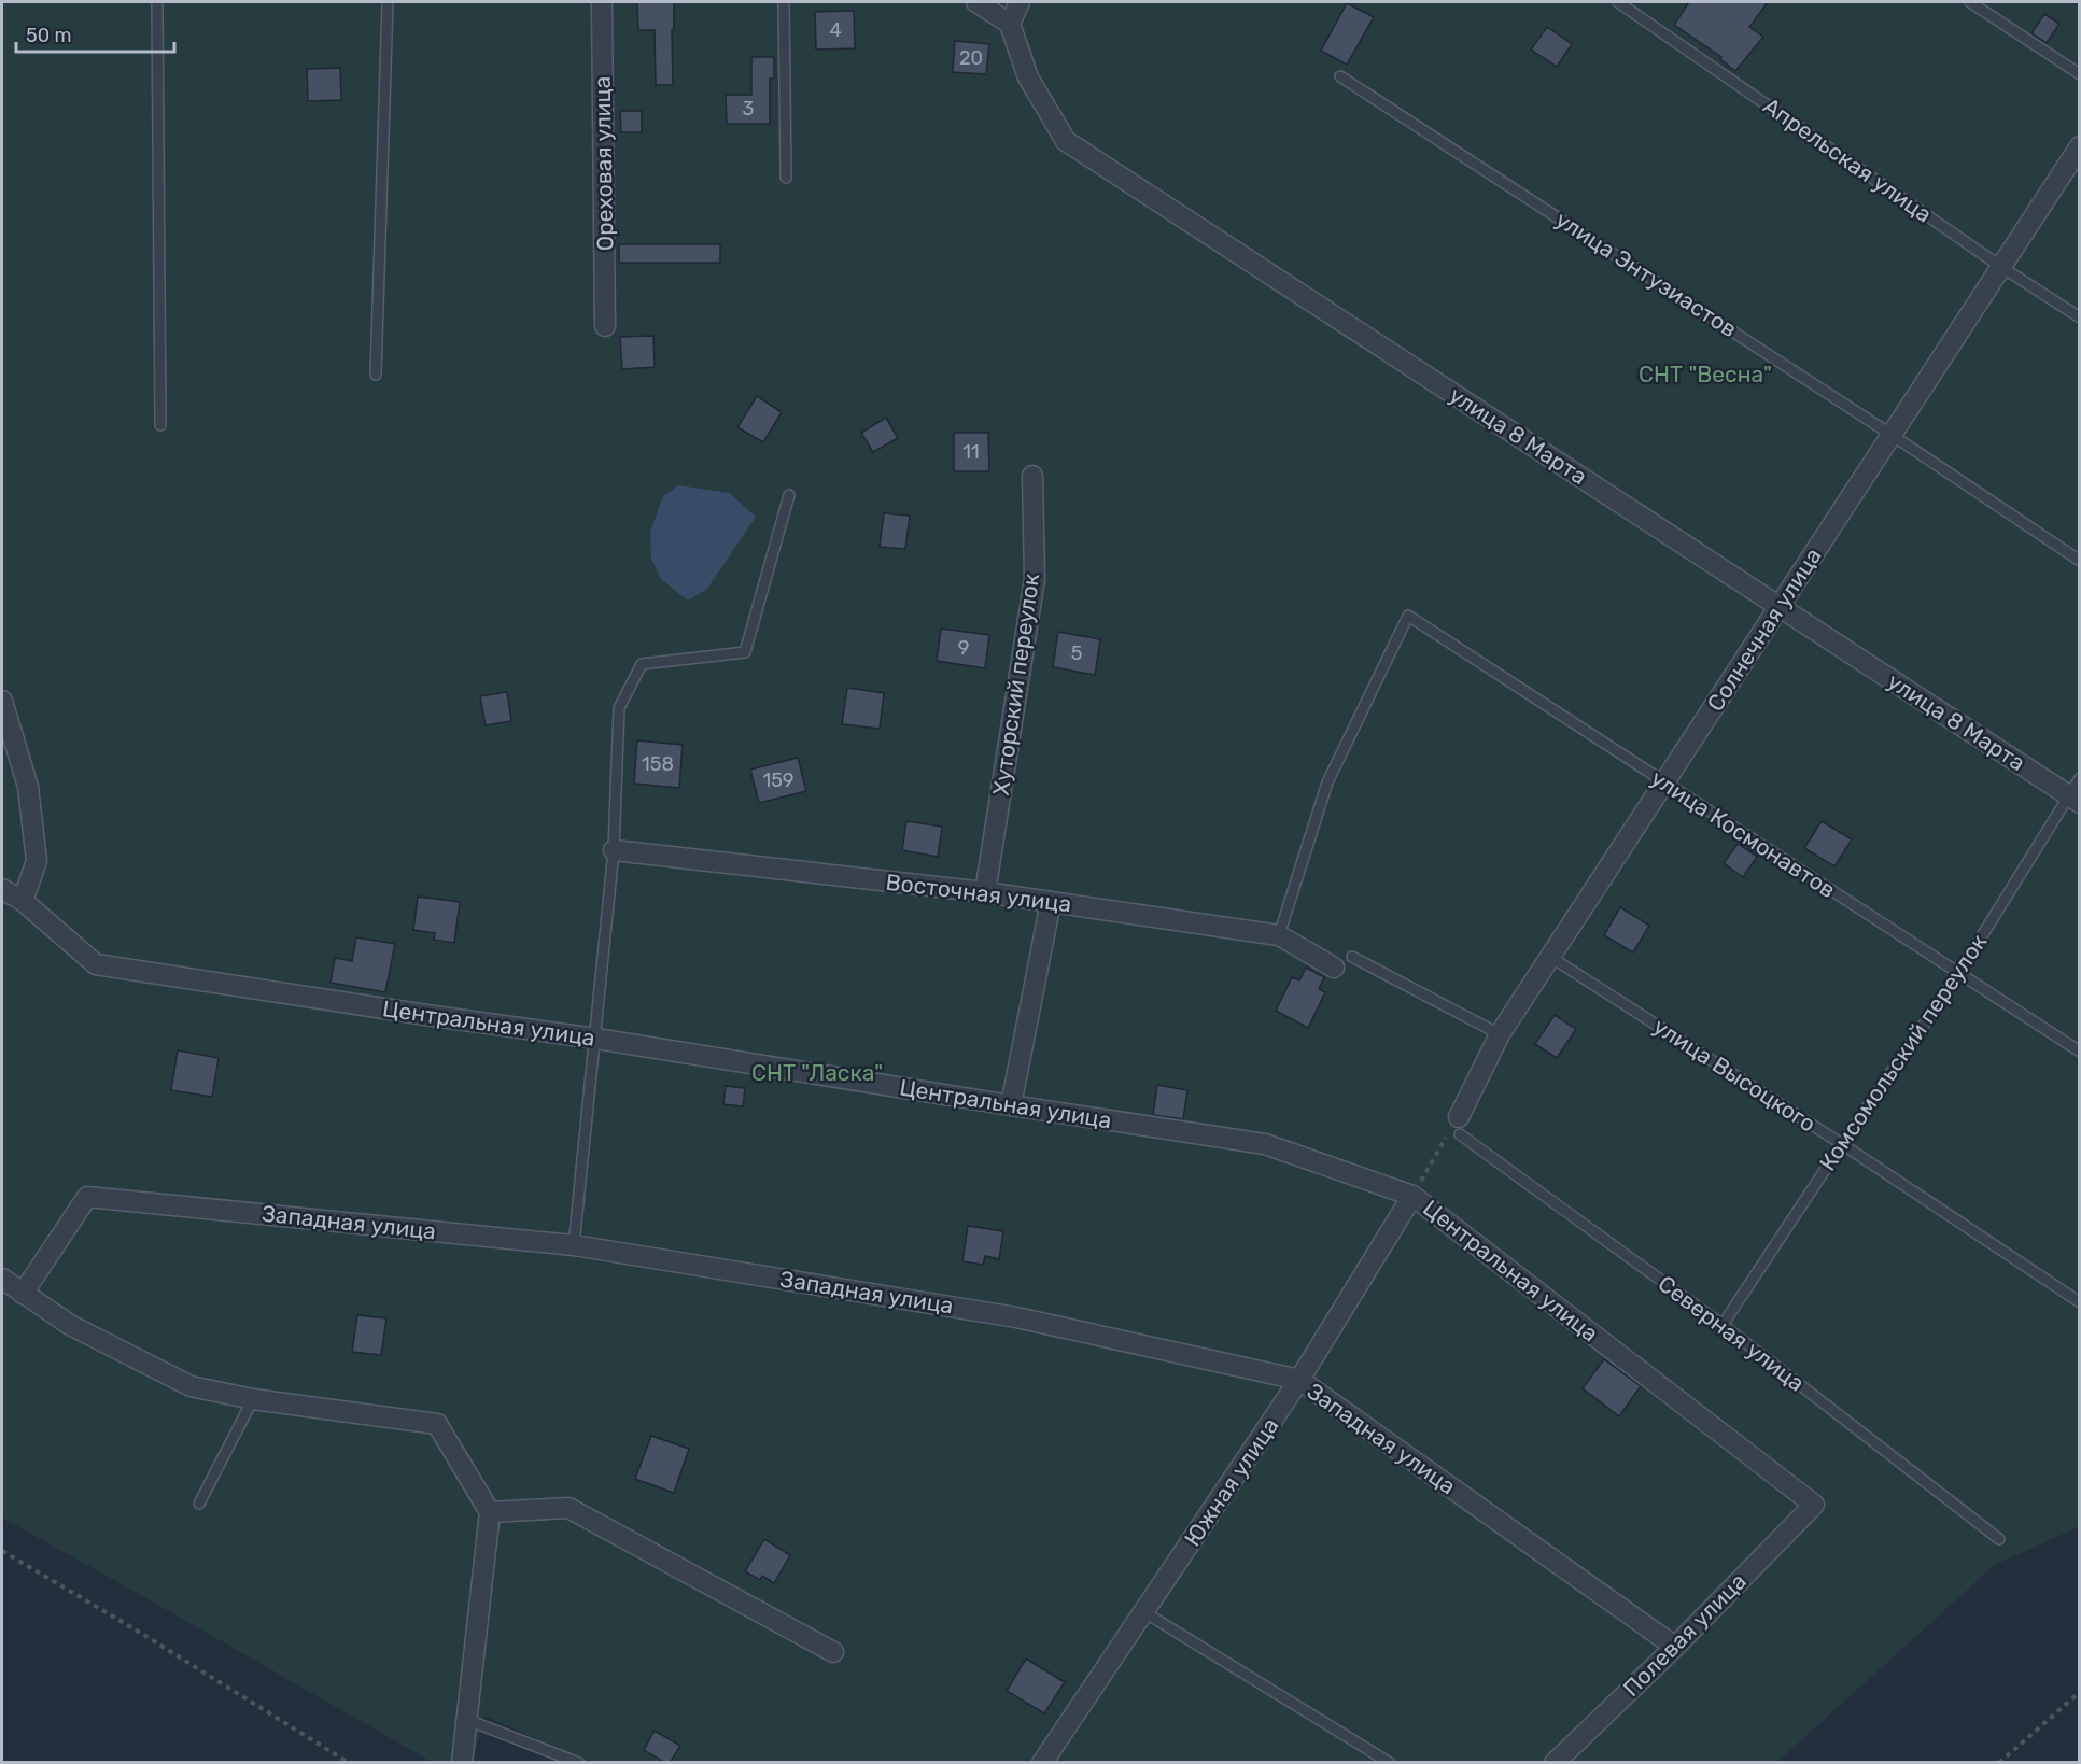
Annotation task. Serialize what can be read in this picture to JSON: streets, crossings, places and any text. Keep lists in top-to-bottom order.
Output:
{
  "streets": {
    "street": [
      "Ореховая улица",
      "улица 8 Марта",
      "Солнечная улица",
      "Хуторский переулок",
      "Восточная улица",
      "Центральная улица",
      "Западная улица",
      "Южная улица",
      "Полевая улица"
    ],
    "lane": [
      "Апрельская улица",
      "улица Энтузиастов",
      "улица Космонавтов",
      "Комсомольский переулок",
      "улица Высоцкого",
      "Северная улица"
    ]
  },
  "crossings": [
    ["Апрельская улица", "Солнечная улица"],
    ["улица Энтузиастов", "Солнечная улица"],
    ["улица 8 Марта", "Солнечная улица"],
    ["улица 8 Марта", "Комсомольский переулок"],
    ["Солнечная улица", "улица Космонавтов"],
    ["Солнечная улица", "улица Высоцкого"],
    ["Солнечная улица", "Северная улица"],
    ["Хуторский переулок", "Восточная улица"],
    ["улица Космонавтов", "Восточная улица"],
    ["улица Космонавтов", "Комсомольский переулок"],
    ["Центральная улица", "Южная улица"],
    ["Центральная улица", "Полевая улица"],
    ["Комсомольский переулок", "улица Высоцкого"],
    ["Комсомольский переулок", "Северная улица"],
    ["Западная улица", "Южная улица"],
    ["Западная улица", "Полевая улица"]
  ],
  "parks": ["СНТ \"Весна\"", "СНТ \"Ласка\""],
  "house_numbers": [
    "4",
    "20",
    "3",
    "11",
    "9",
    "5",
    "158",
    "159"
  ],
  "scale_bar": "50 m"
}
